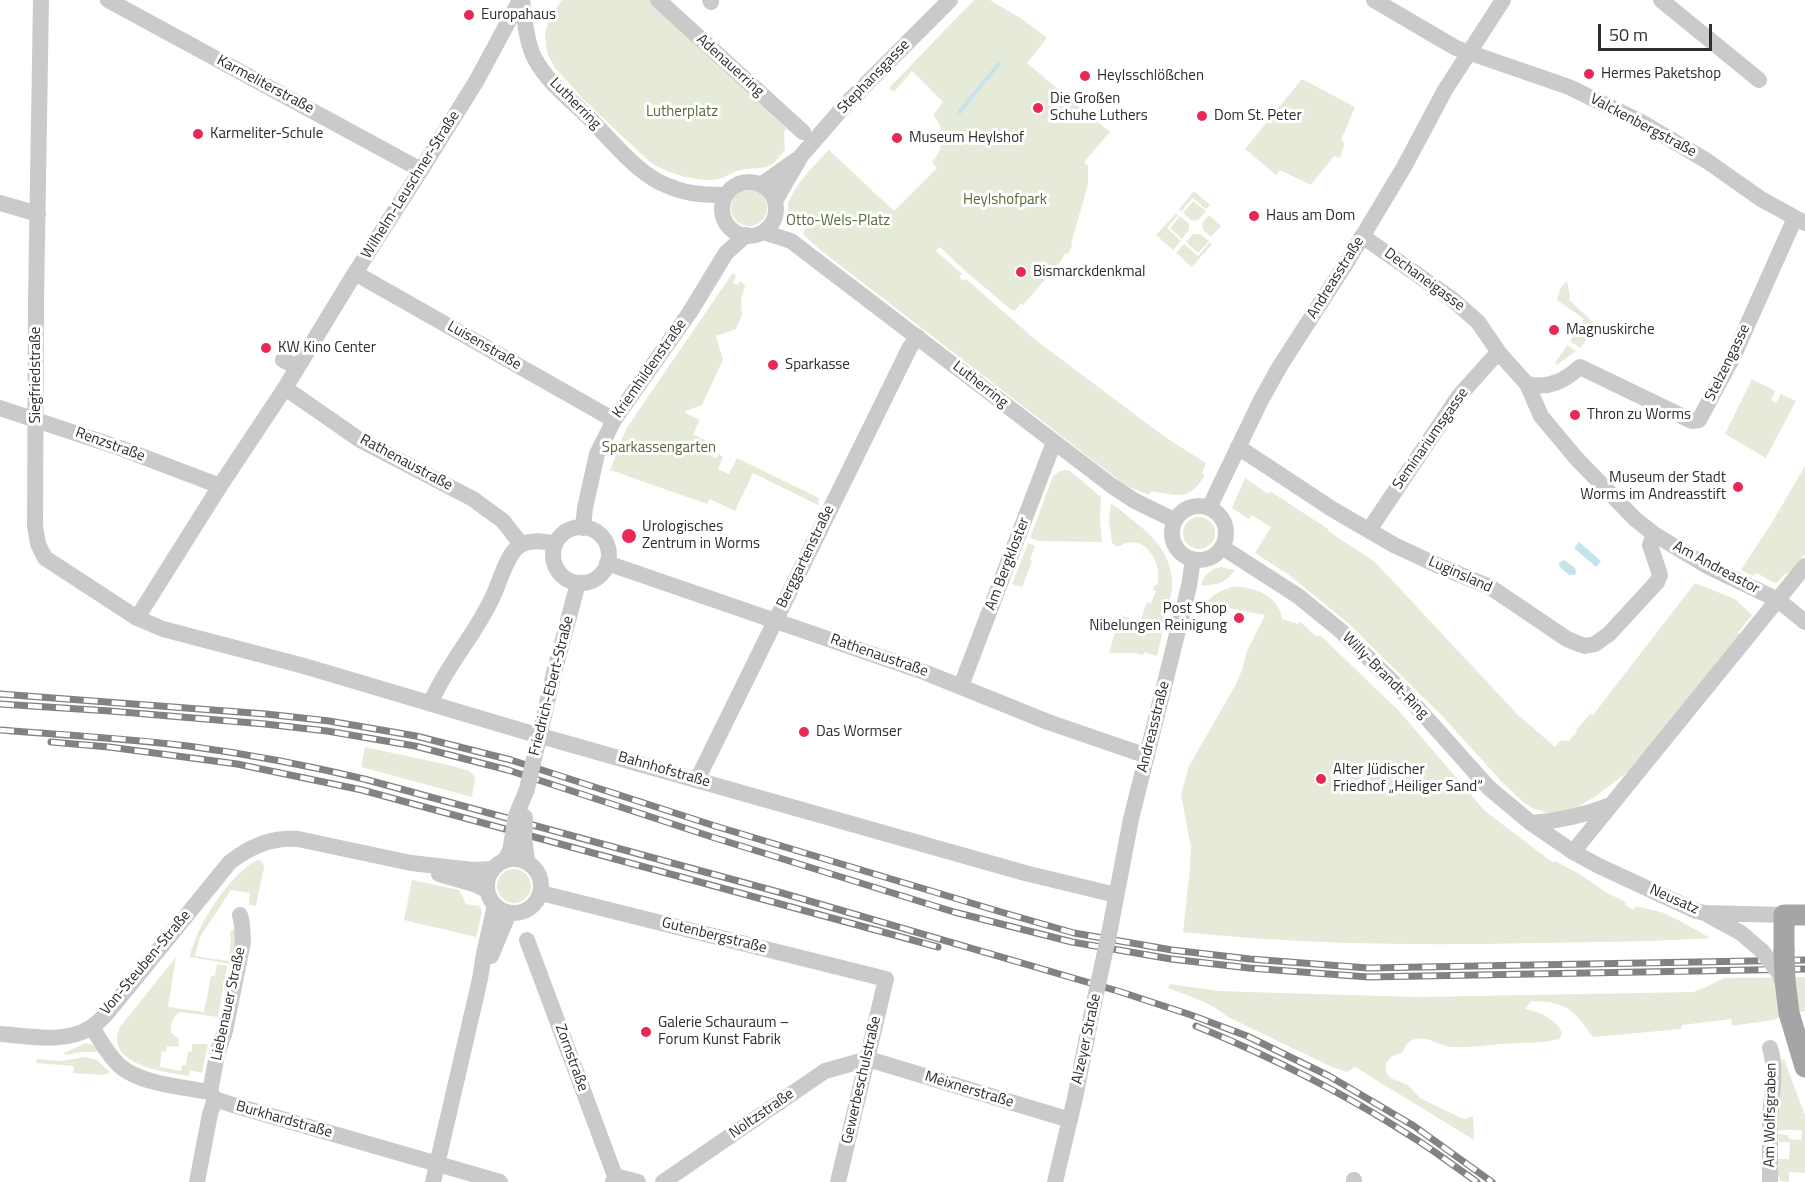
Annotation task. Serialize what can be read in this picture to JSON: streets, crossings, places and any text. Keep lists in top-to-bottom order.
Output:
{
  "streets": {
    "street": [
      "Adenauerring",
      "Stephansgasse",
      "Karmeliterstraße",
      "Lutherring",
      "Valckenbergstraße",
      "Wilhelm-Leuschner-Straße",
      "Andreasstraße",
      "Dechaneigasse",
      "Luisenstraße",
      "Stelzengasse",
      "Kriemhildenstraße",
      "Siegfriedstraße",
      "Seminariumsgasse",
      "Renzstraße",
      "Rathenaustraße",
      "Berggartenstraße",
      "Am Bergkloster",
      "Am Andreastor",
      "Luginsland",
      "Willy-Brandt-Ring",
      "Friedrich-Ebert-Straße",
      "Bahnhofstraße",
      "Neusatz",
      "Gutenbergstraße",
      "Von-Steuben-Straße",
      "Liebenauer Straße",
      "Alzeyer Straße",
      "Zornstraße",
      "Gewerbeschulstraße",
      "Meixnerstraße",
      "Noltzstraße",
      "Am Wolfsgraben",
      "Burkhardstraße"
    ]
  },
  "crossings": [
    ["Stephansgasse", "Lutherring"],
    ["Stephansgasse", "Kriemhildenstraße"],
    ["Karmeliterstraße", "Wilhelm-Leuschner-Straße"],
    ["Lutherring", "Wilhelm-Leuschner-Straße"],
    ["Lutherring", "Andreasstraße"],
    ["Lutherring", "Kriemhildenstraße"],
    ["Lutherring", "Berggartenstraße"],
    ["Lutherring", "Am Bergkloster"],
    ["Lutherring", "Willy-Brandt-Ring"],
    ["Valckenbergstraße", "Andreasstraße"],
    ["Valckenbergstraße", "Stelzengasse"],
    ["Wilhelm-Leuschner-Straße", "Luisenstraße"],
    ["Wilhelm-Leuschner-Straße", "Siegfriedstraße"],
    ["Wilhelm-Leuschner-Straße", "Renzstraße"],
    ["Wilhelm-Leuschner-Straße", "Rathenaustraße"],
    ["Andreasstraße", "Dechaneigasse"],
    ["Andreasstraße", "Rathenaustraße"],
    ["Andreasstraße", "Luginsland"],
    ["Andreasstraße", "Willy-Brandt-Ring"],
    ["Andreasstraße", "Bahnhofstraße"],
    ["Andreasstraße", "Alzeyer Straße"],
    ["Dechaneigasse", "Stelzengasse"],
    ["Dechaneigasse", "Seminariumsgasse"],
    ["Dechaneigasse", "Am Andreastor"],
    ["Luisenstraße", "Kriemhildenstraße"],
    ["Stelzengasse", "Am Andreastor"],
    ["Kriemhildenstraße", "Rathenaustraße"],
    ["Kriemhildenstraße", "Friedrich-Ebert-Straße"],
    ["Siegfriedstraße", "Renzstraße"],
    ["Siegfriedstraße", "Bahnhofstraße"],
    ["Seminariumsgasse", "Luginsland"],
    ["Rathenaustraße", "Berggartenstraße"],
    ["Rathenaustraße", "Am Bergkloster"],
    ["Rathenaustraße", "Friedrich-Ebert-Straße"],
    ["Berggartenstraße", "Bahnhofstraße"],
    ["Am Andreastor", "Luginsland"],
    ["Willy-Brandt-Ring", "Neusatz"],
    ["Friedrich-Ebert-Straße", "Gutenbergstraße"],
    ["Bahnhofstraße", "Alzeyer Straße"],
    ["Gutenbergstraße", "Gewerbeschulstraße"],
    ["Von-Steuben-Straße", "Burkhardstraße"],
    ["Liebenauer Straße", "Burkhardstraße"],
    ["Alzeyer Straße", "Meixnerstraße"],
    ["Gewerbeschulstraße", "Meixnerstraße"],
    ["Gewerbeschulstraße", "Noltzstraße"],
    ["Meixnerstraße", "Noltzstraße"]
  ],
  "parks": [
    "Lutherplatz",
    "Heylshofpark",
    "Otto-Wels-Platz",
    "Sparkassengarten"
  ],
  "places": [
    "Europahaus",
    "Hermes Paketshop",
    "Heylsschlößchen",
    "Die Großen Schuhe Luthers",
    "Dom St. Peter",
    "Karmeliter-Schule",
    "Museum Heylshof",
    "Haus am Dom",
    "Bismarckdenkmal",
    "Magnuskirche",
    "KW Kino Center",
    "Sparkasse",
    "Thron zu Worms",
    "Museum der Stadt Worms im Andreasstift",
    "Urologisches Zentrum in Worms",
    "Post Shop Nibelungen Reinigung",
    "Das Wormser",
    "Alter Jüdischer Friedhof „Heiliger Sand“",
    "Galerie Schauraum – Forum Kunst Fabrik"
  ],
  "scale_bar": "50 m"
}
